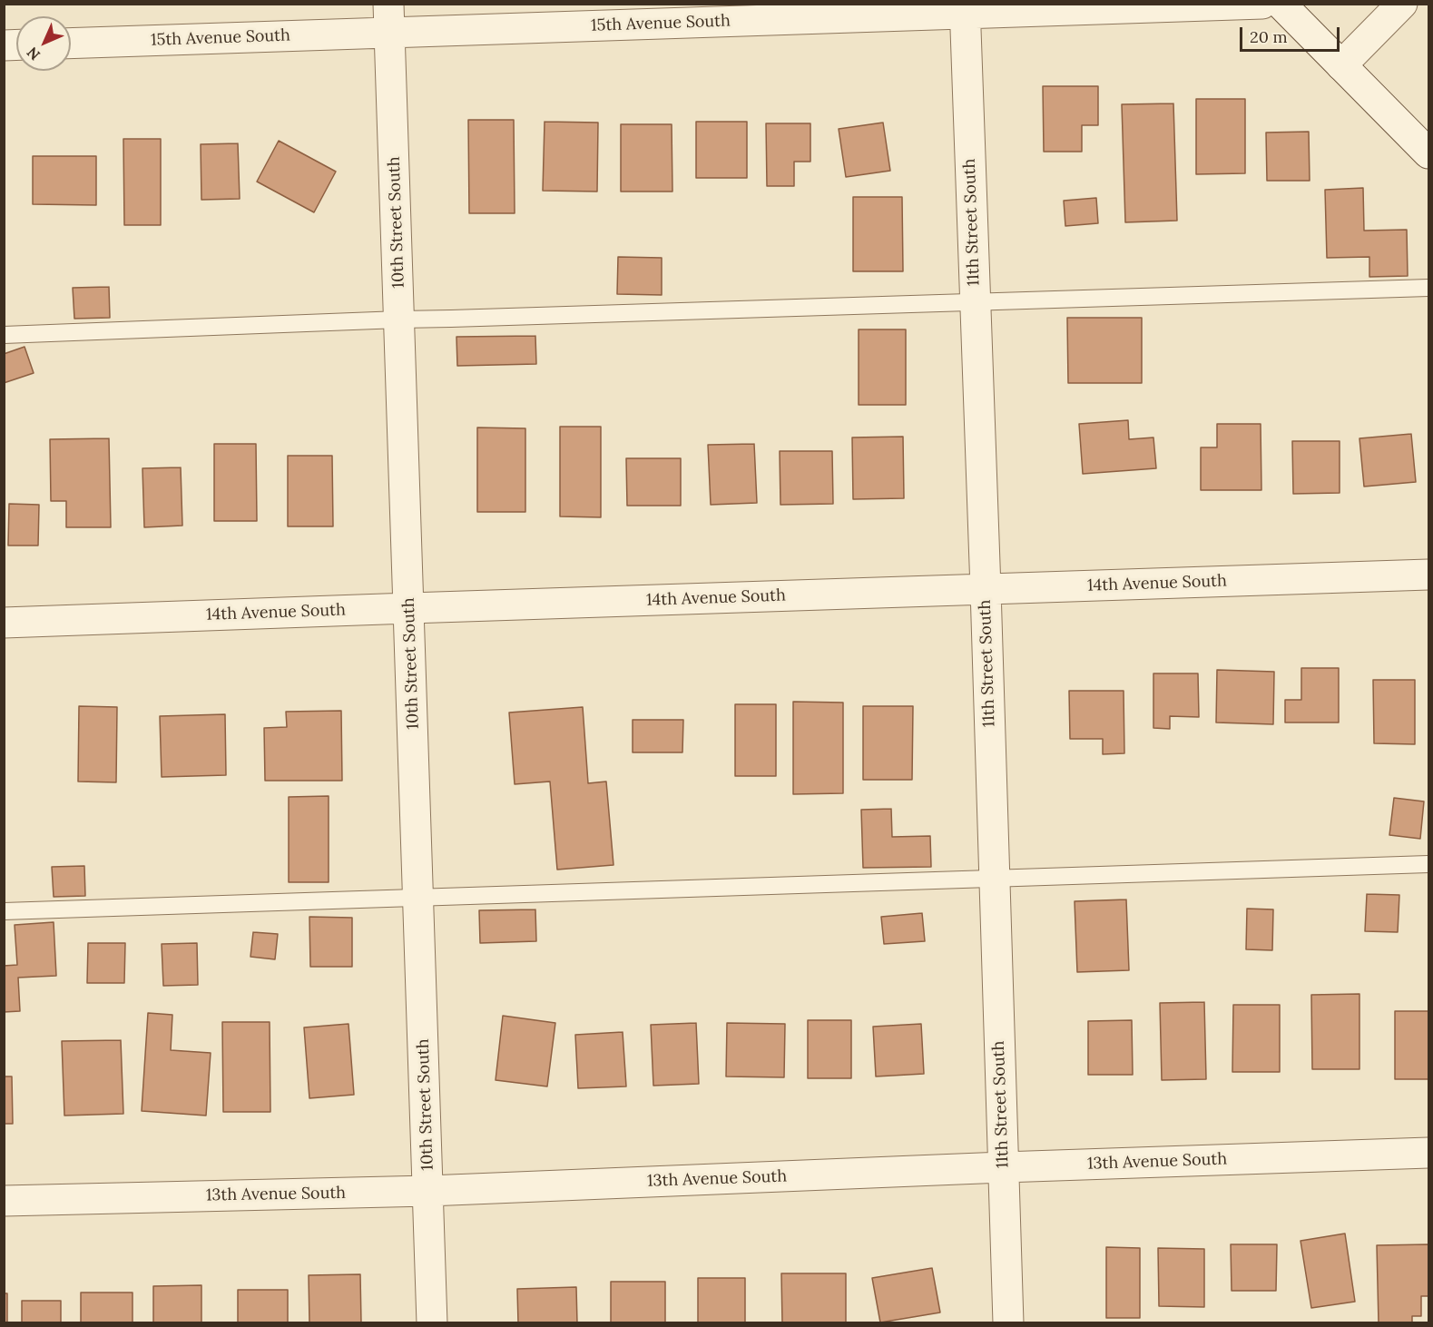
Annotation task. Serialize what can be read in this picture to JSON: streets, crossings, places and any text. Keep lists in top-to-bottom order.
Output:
{
  "streets": {
    "street": [
      "15th Avenue South",
      "10th Street South",
      "11th Street South",
      "14th Avenue South",
      "13th Avenue South"
    ]
  },
  "crossings": [
    ["15th Avenue South", "10th Street South"],
    ["15th Avenue South", "11th Street South"],
    ["10th Street South", "14th Avenue South"],
    ["10th Street South", "13th Avenue South"],
    ["11th Street South", "14th Avenue South"],
    ["11th Street South", "13th Avenue South"]
  ],
  "scale_bar": "20 m",
  "north": "bottom left"
}
